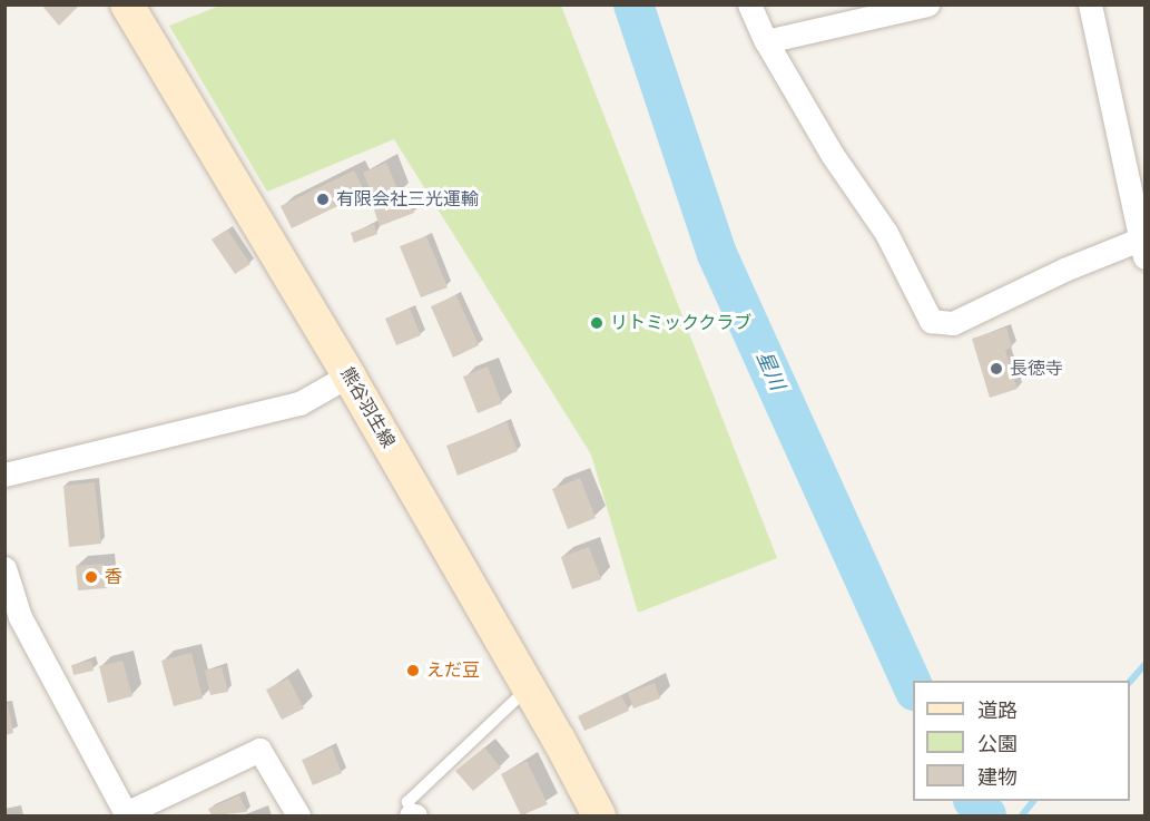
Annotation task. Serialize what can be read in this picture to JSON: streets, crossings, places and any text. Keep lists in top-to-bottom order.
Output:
{
  "streets": {
    "main road": ["熊谷羽生線"]
  },
  "water": ["星川"],
  "places": [
    "有限会社三光運輸",
    "リトミッククラブ",
    "長徳寺",
    "香",
    "えだ豆"
  ],
  "legend": ["道路", "公園", "建物"]
}
